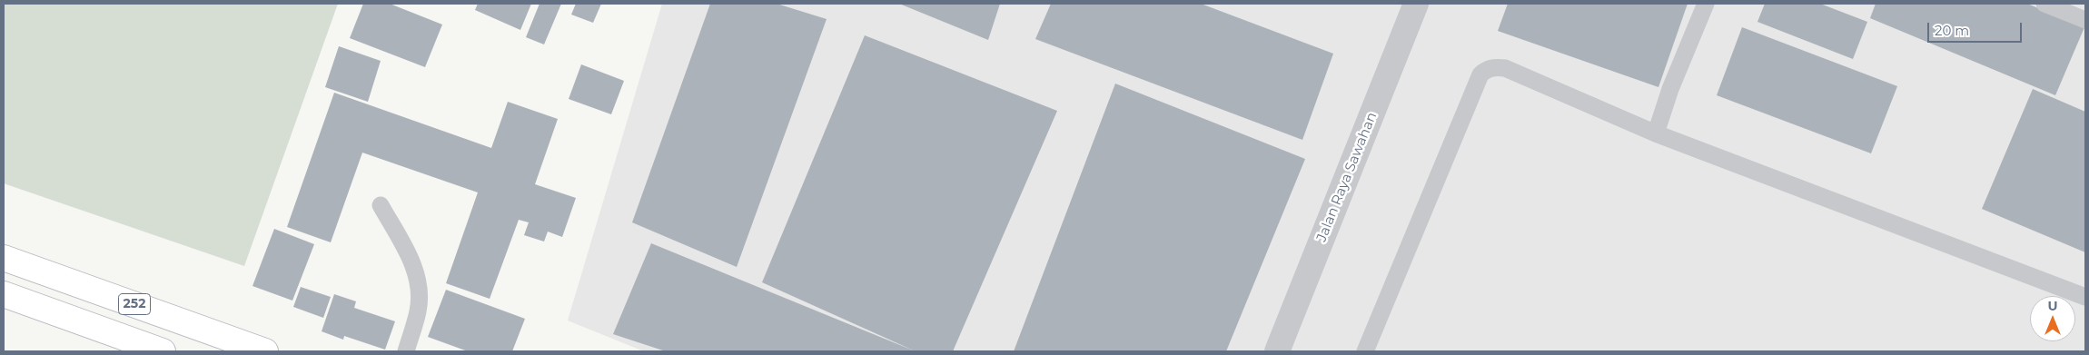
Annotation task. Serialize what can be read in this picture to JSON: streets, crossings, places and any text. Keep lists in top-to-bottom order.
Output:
{
  "streets": {
    "main road": ["252"],
    "street": ["Jalan Raya Sawahan"]
  },
  "scale_bar": "20 m",
  "north": "top"
}
